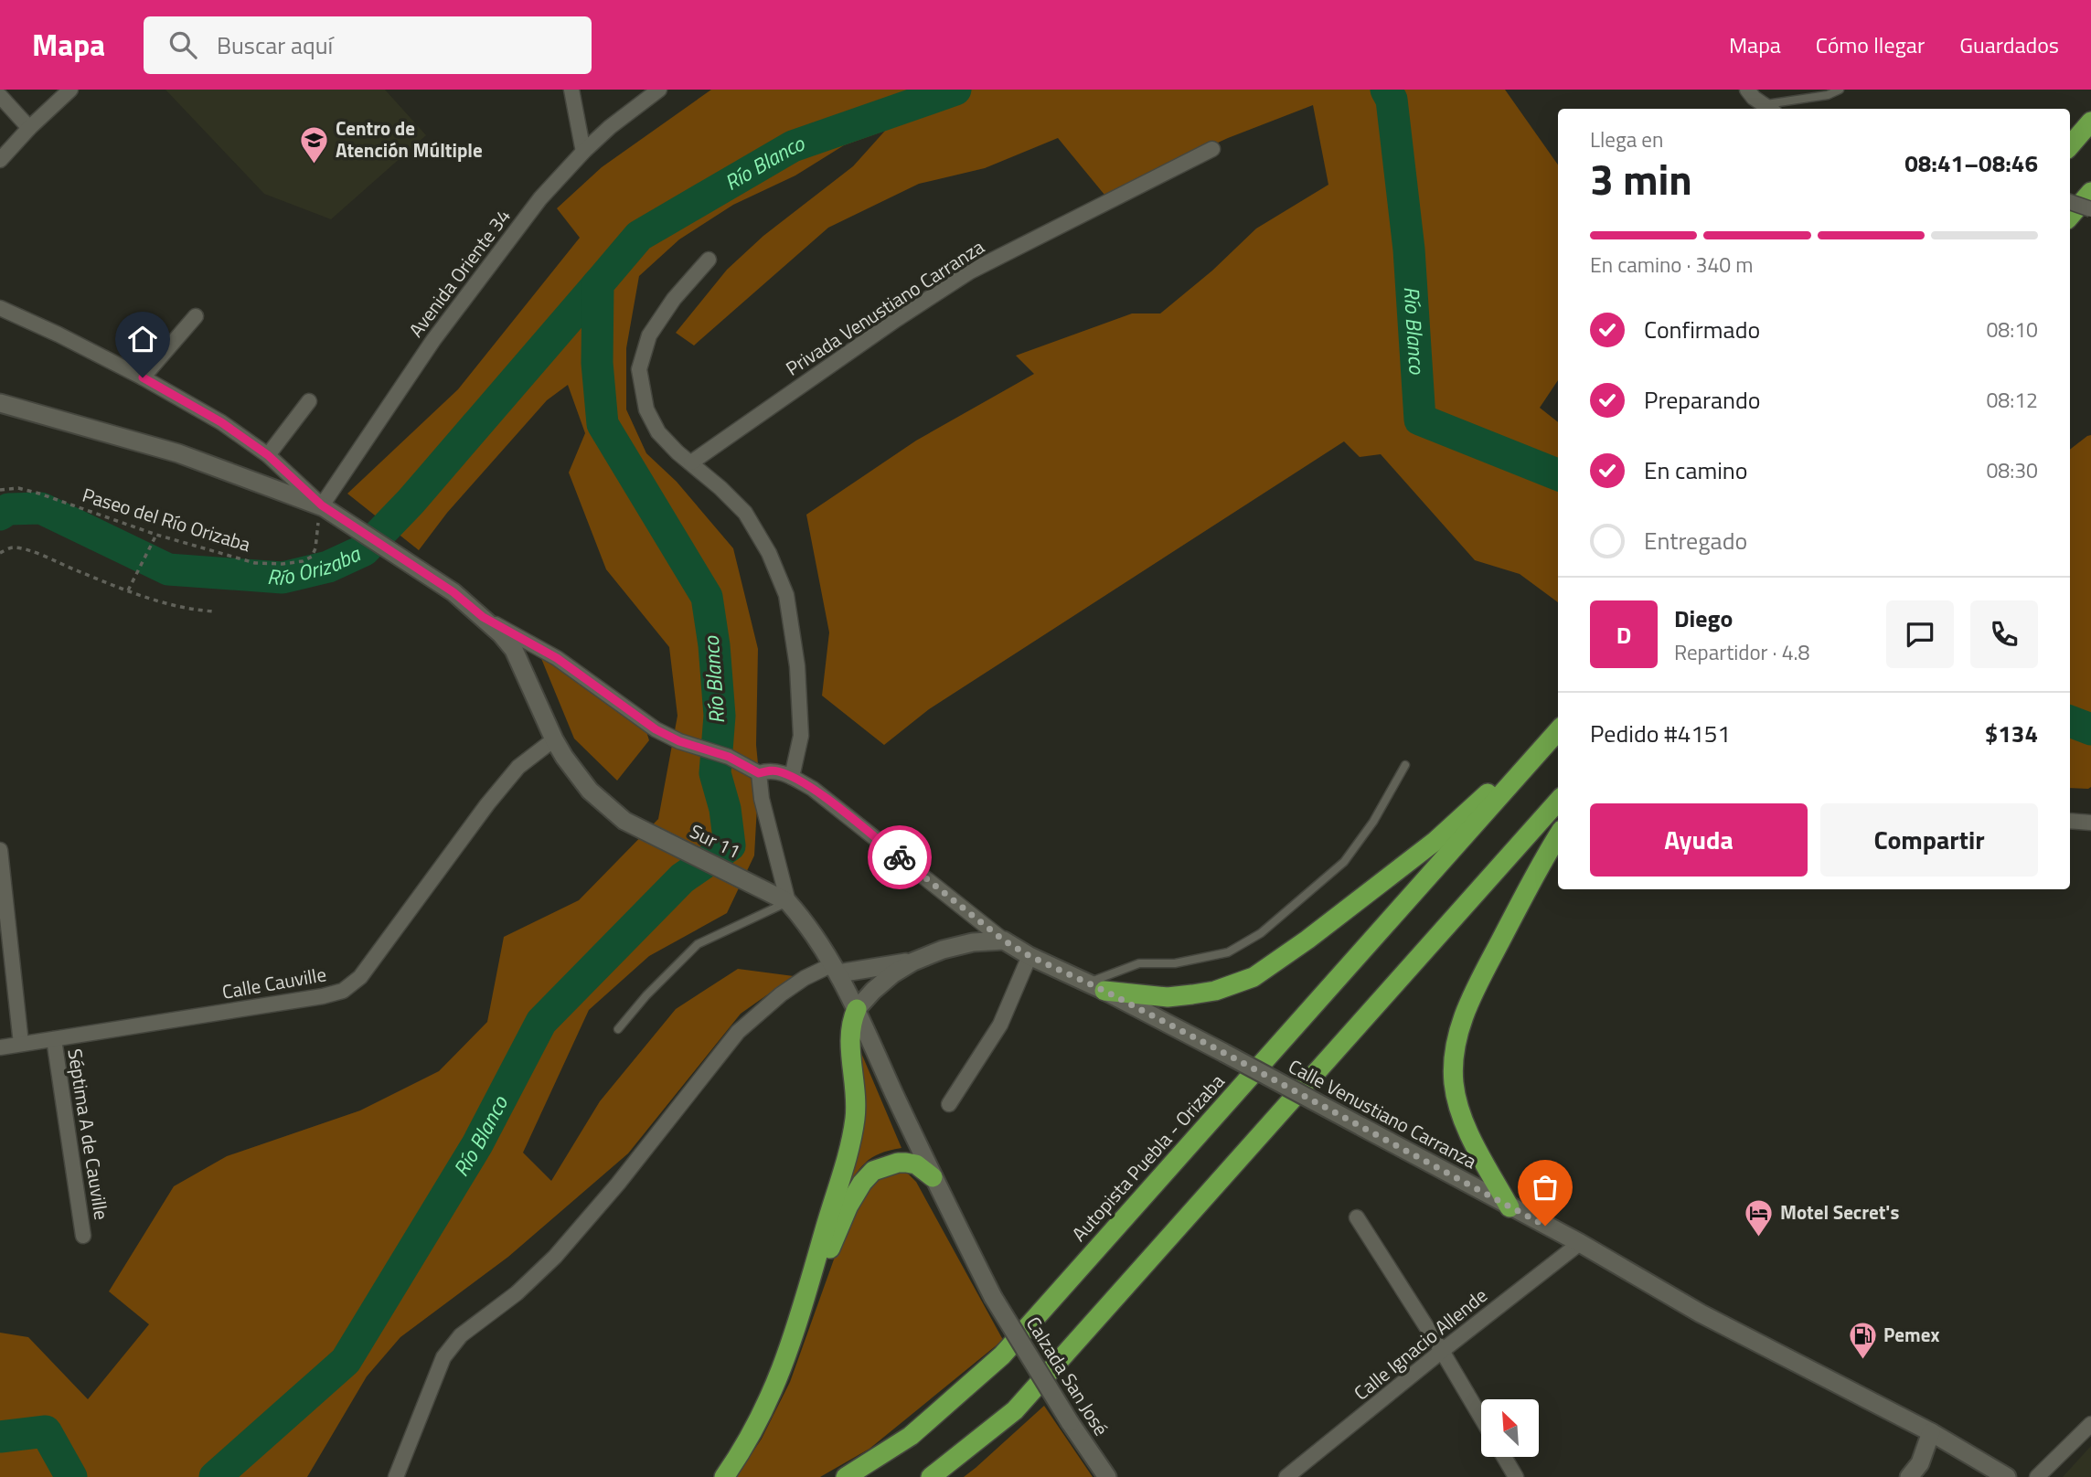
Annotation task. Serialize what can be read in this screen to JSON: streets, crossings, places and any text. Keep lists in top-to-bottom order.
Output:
{
  "streets": {
    "highway": ["Autopista Puebla - Orizaba"],
    "main road": ["Sur 11", "Calle Venustiano Carranza", "Calzada San José"],
    "street": [
      "Avenida Oriente 34",
      "Privada Venustiano Carranza",
      "Calle Cauville",
      "Séptima A de Cauville",
      "Calle Ignacio Allende"
    ],
    "path": ["Paseo del Río Orizaba"]
  },
  "crossings": [
    ["Avenida Oriente 34", "Paseo del Río Orizaba"],
    ["Avenida Oriente 34", "Sur 11"],
    ["Paseo del Río Orizaba", "Sur 11"],
    ["Sur 11", "Calle Cauville"],
    ["Sur 11", "Calzada San José"],
    ["Calle Cauville", "Séptima A de Cauville"],
    ["Calle Venustiano Carranza", "Calle Ignacio Allende"]
  ],
  "water": ["Río Blanco", "Río Orizaba"],
  "places": {
    "school or university": ["Centro de Atención Múltiple"],
    "hotel": ["Motel Secret's"],
    "fuel station": ["Pemex"]
  },
  "north": "top left",
  "page": {
    "header": "Mapa",
    "search": "Buscar aquí",
    "nav": ["Mapa", "Cómo llegar", "Guardados"],
    "heading": ["3 min", "Llega en", "08:41–08:46"],
    "panel": [
      "Diego",
      "Repartidor · 4.8",
      "Pedido #4151",
      "$134"
    ],
    "bar": "En camino · 340 m",
    "list": [
      ["Confirmado", "08:10"],
      ["Preparando", "08:12"],
      ["En camino", "08:30"],
      "Entregado"
    ],
    "round": "D",
    "buttons": ["Ayuda", "Compartir"]
  }
}
